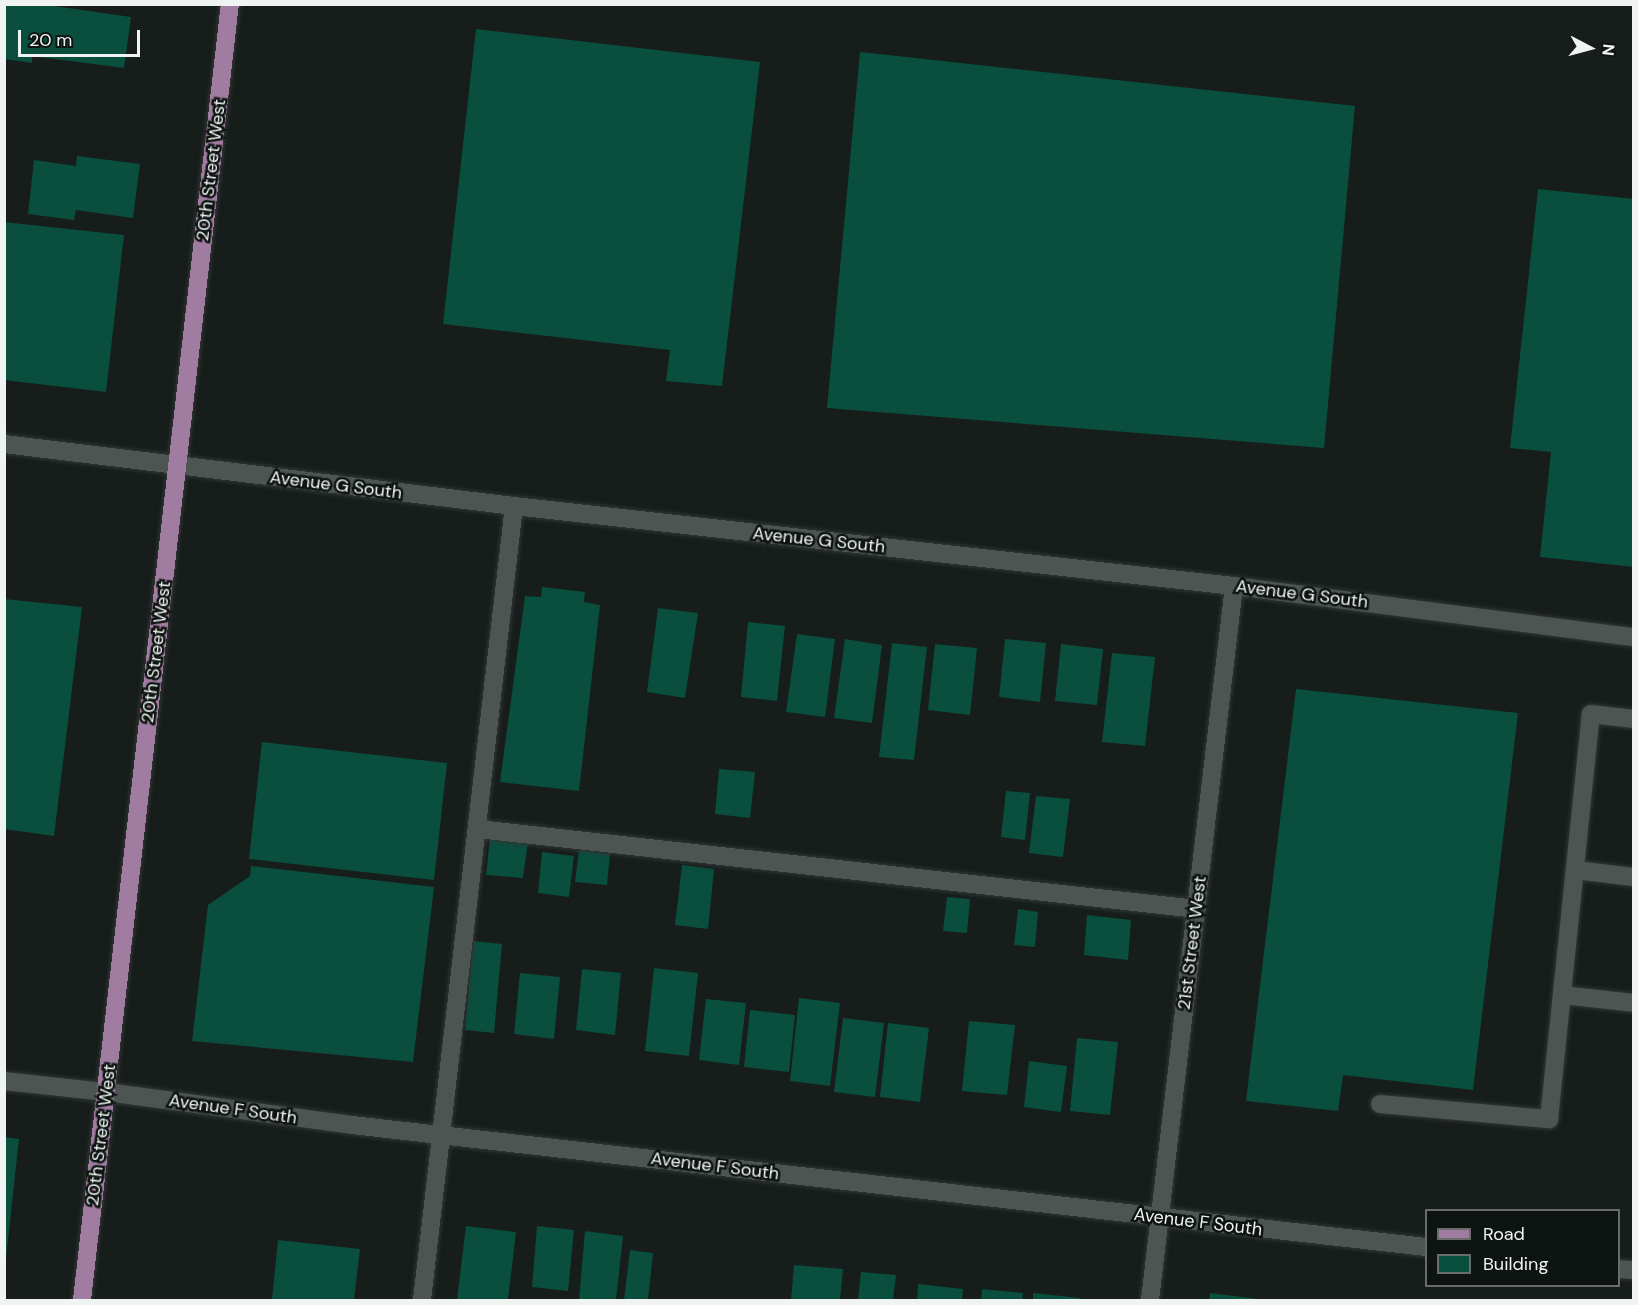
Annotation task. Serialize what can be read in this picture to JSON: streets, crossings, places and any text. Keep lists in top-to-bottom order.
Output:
{
  "streets": {
    "main road": ["20th Street West"],
    "street": ["Avenue G South", "21st Street West", "Avenue F South"]
  },
  "crossings": [
    ["20th Street West", "Avenue G South"],
    ["20th Street West", "Avenue F South"],
    ["Avenue G South", "21st Street West"],
    ["21st Street West", "Avenue F South"]
  ],
  "legend": ["Road", "Building"],
  "scale_bar": "20 m",
  "north": "right"
}
